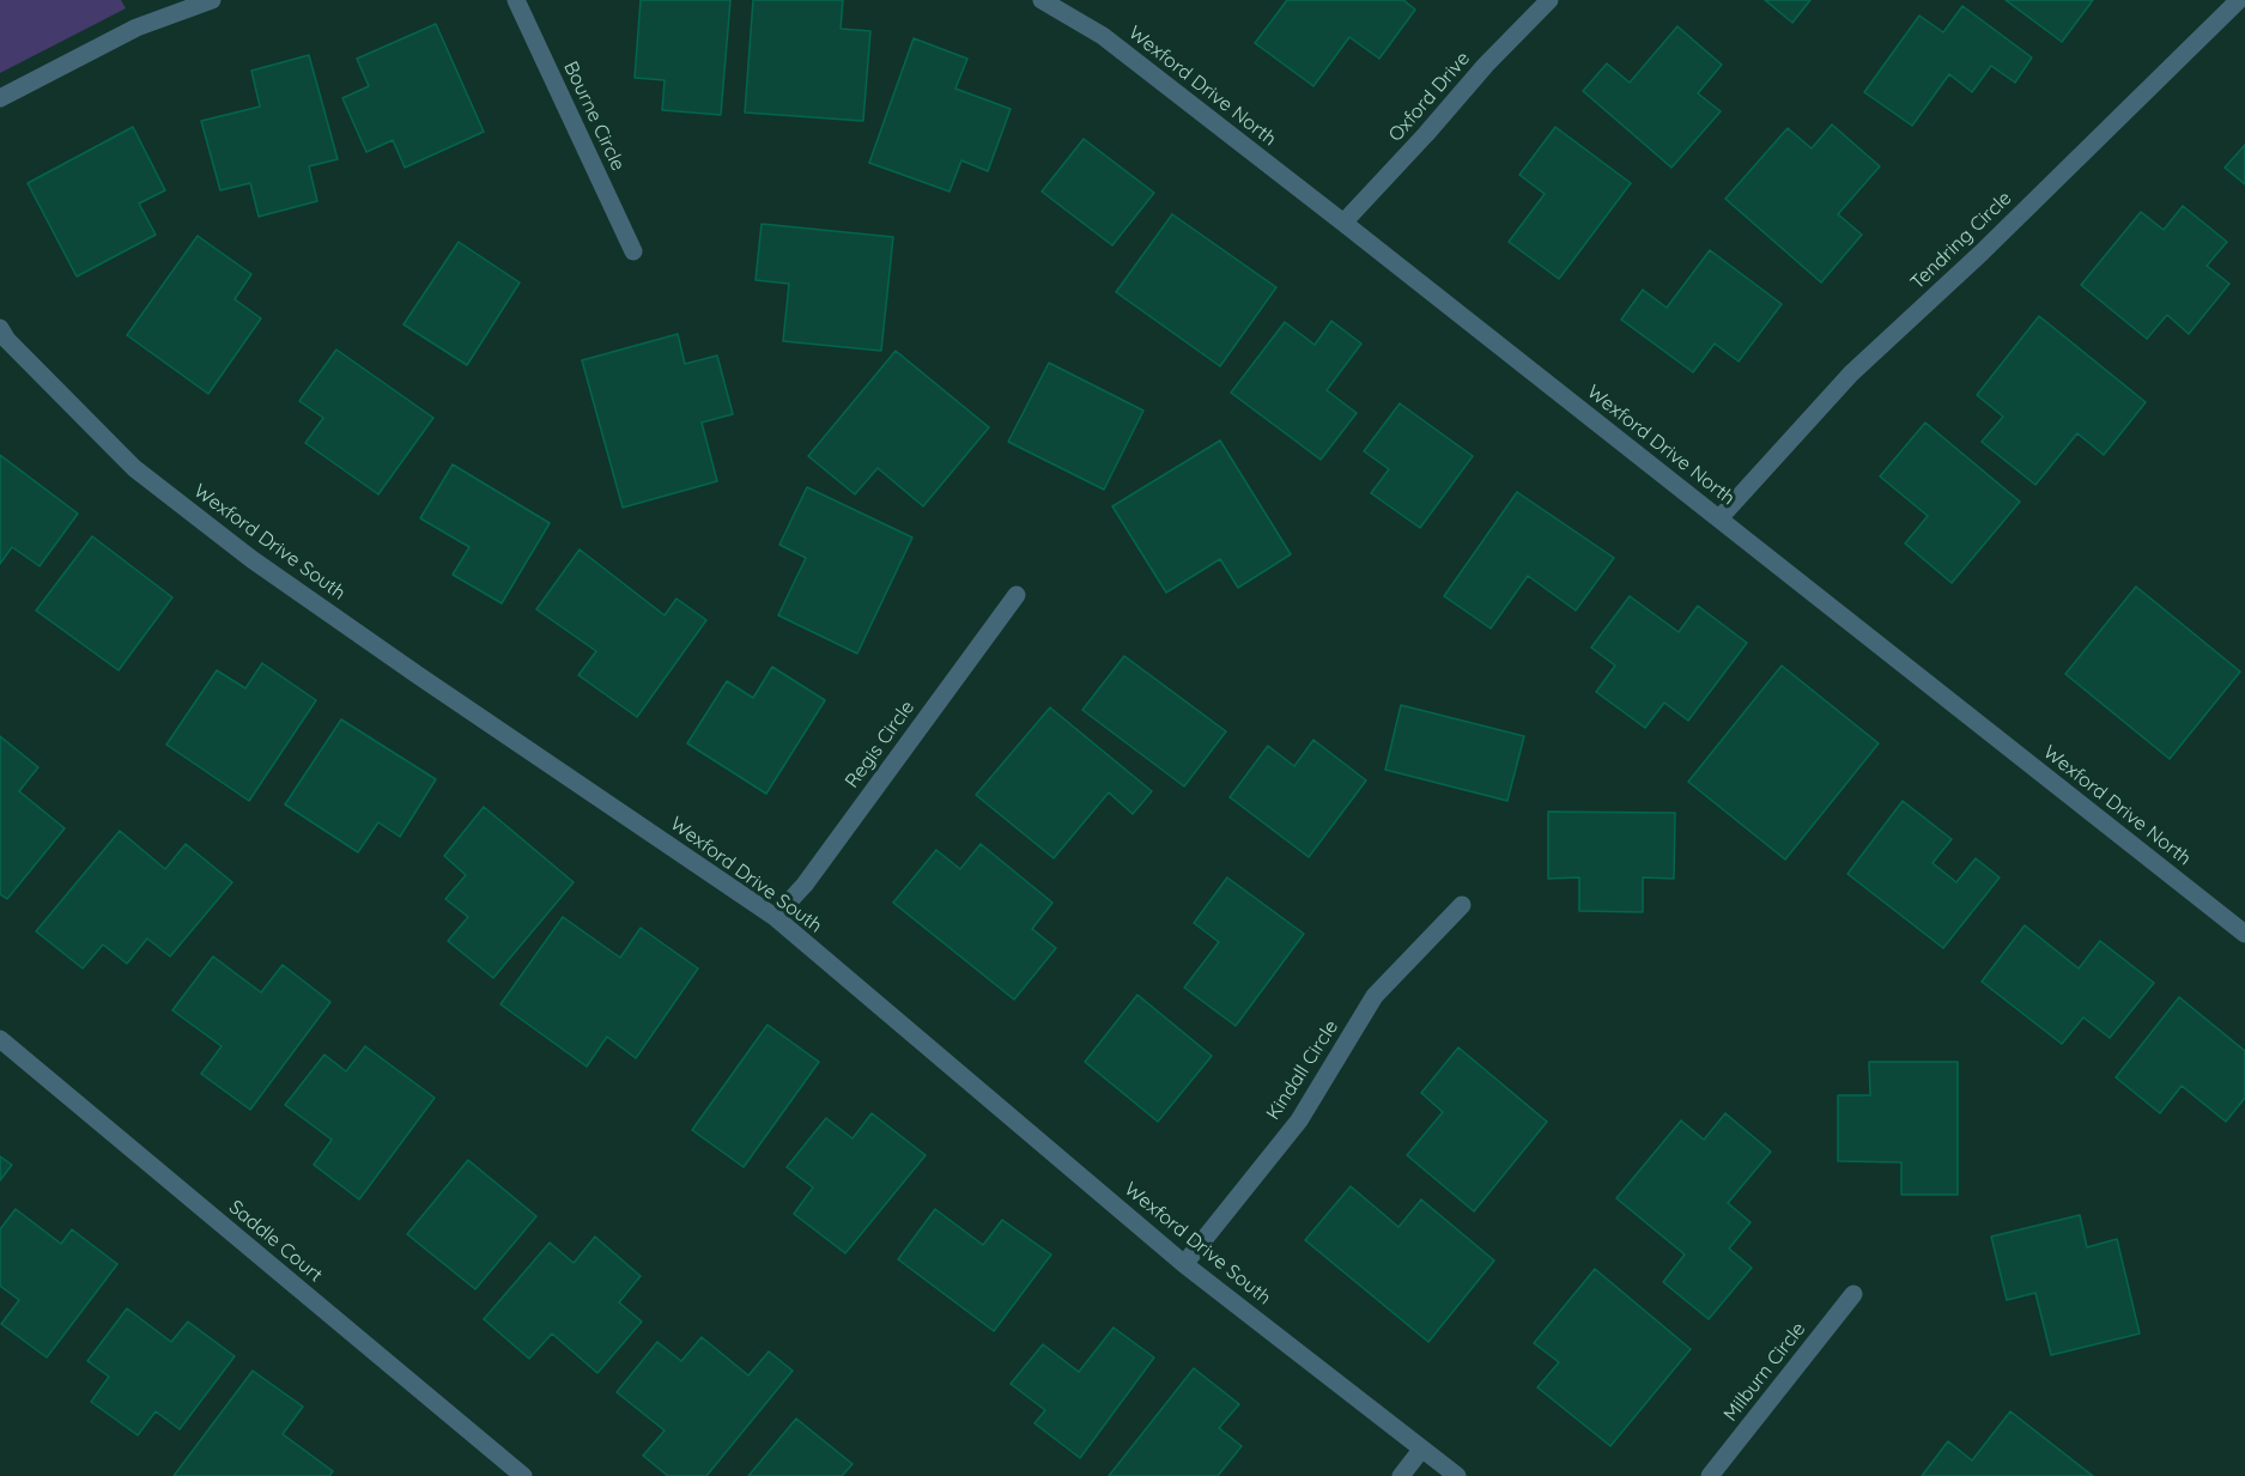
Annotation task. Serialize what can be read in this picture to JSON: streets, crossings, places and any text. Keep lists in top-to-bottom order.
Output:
{
  "streets": {
    "street": [
      "Wexford Drive North",
      "Oxford Drive",
      "Bourne Circle",
      "Tendring Circle",
      "Wexford Drive South",
      "Regis Circle",
      "Kindall Circle",
      "Saddle Court",
      "Milburn Circle"
    ]
  },
  "crossings": [
    ["Wexford Drive North", "Oxford Drive"],
    ["Wexford Drive North", "Tendring Circle"],
    ["Wexford Drive South", "Regis Circle"],
    ["Wexford Drive South", "Kindall Circle"]
  ]
}
